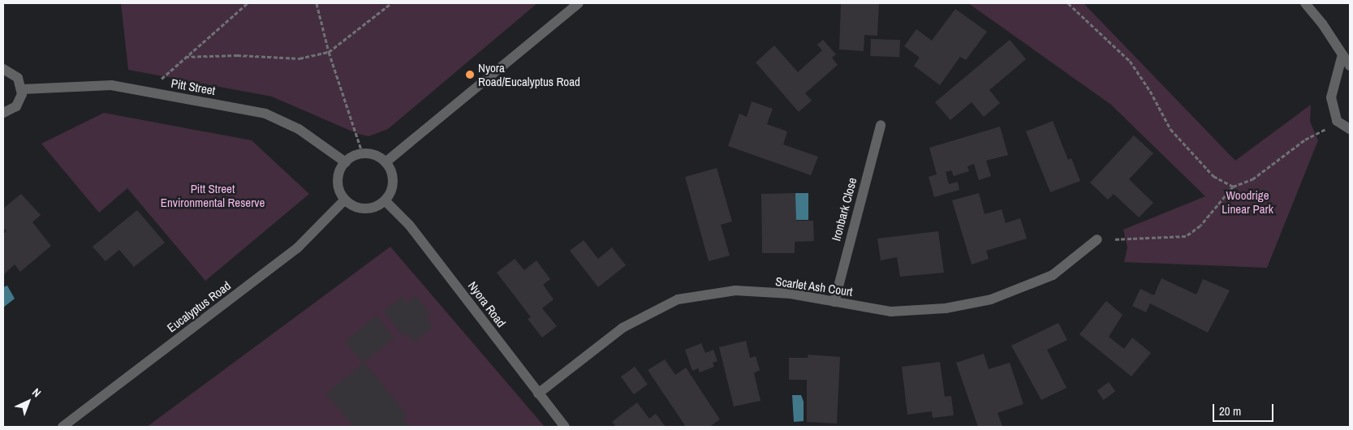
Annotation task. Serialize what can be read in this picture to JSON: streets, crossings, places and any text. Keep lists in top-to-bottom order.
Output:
{
  "streets": {
    "street": [
      "Pitt Street",
      "Ironbark Close",
      "Scarlet Ash Court",
      "Nyora Road",
      "Eucalyptus Road"
    ]
  },
  "crossings": [
    ["Pitt Street", "Nyora Road"],
    ["Pitt Street", "Eucalyptus Road"],
    ["Ironbark Close", "Scarlet Ash Court"],
    ["Scarlet Ash Court", "Nyora Road"],
    ["Nyora Road", "Eucalyptus Road"]
  ],
  "parks": ["Pitt Street Environmental Reserve", "Woodrige Linear Park"],
  "places": ["Nyora Road/Eucalyptus Road"],
  "scale_bar": "20 m",
  "north": "top right"
}
